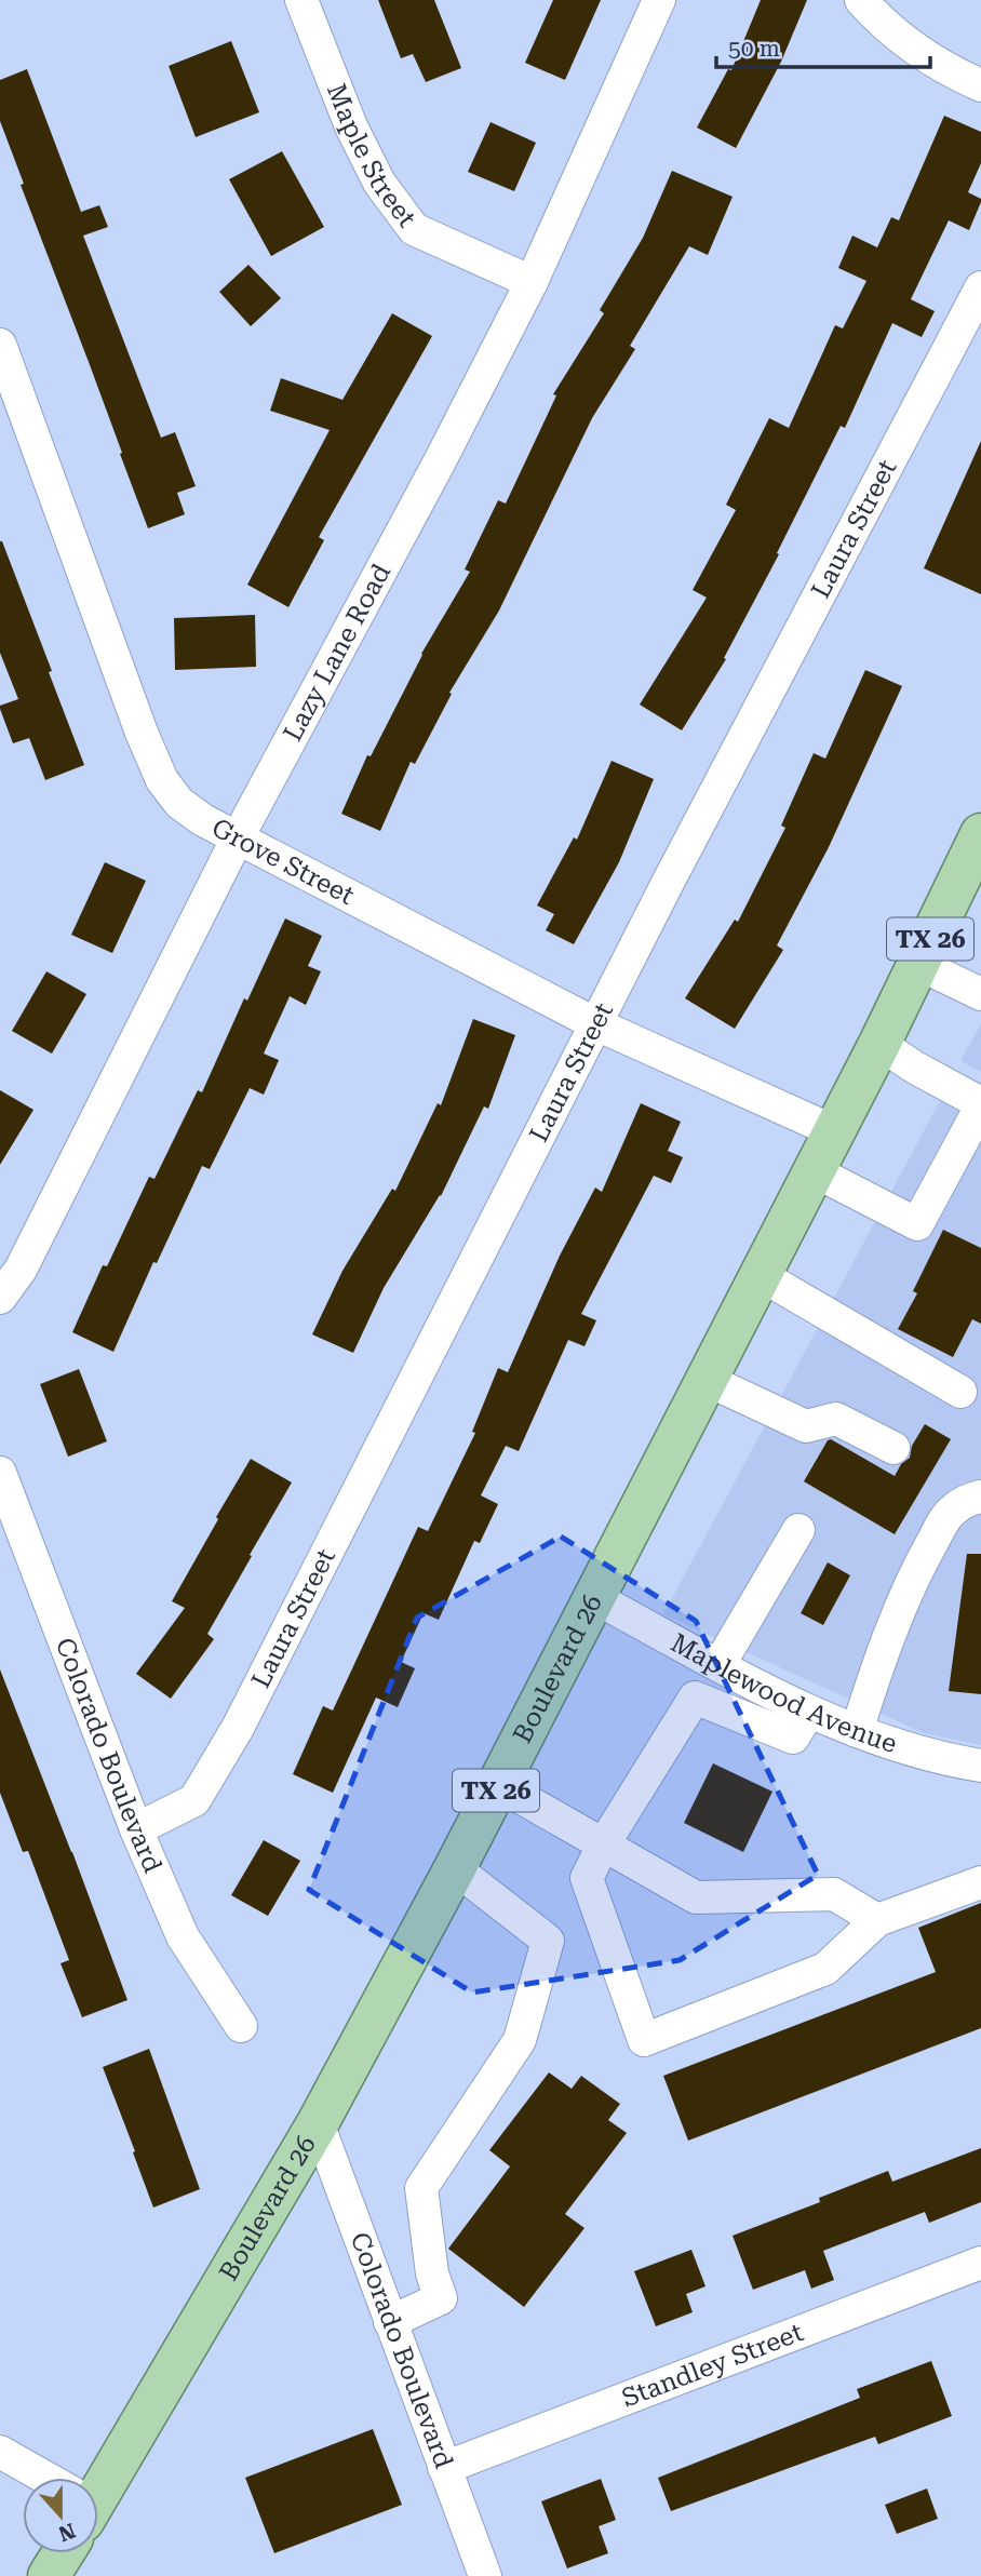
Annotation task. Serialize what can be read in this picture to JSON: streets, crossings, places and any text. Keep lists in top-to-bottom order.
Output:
{
  "streets": {
    "main road": ["TX 26", "Boulevard 26"],
    "street": [
      "Maple Street",
      "Laura Street",
      "Lazy Lane Road",
      "Grove Street",
      "Maplewood Avenue",
      "Colorado Boulevard",
      "Standley Street"
    ]
  },
  "crossings": [
    ["Maple Street", "Lazy Lane Road"],
    ["Laura Street", "Grove Street"],
    ["Laura Street", "Colorado Boulevard"],
    ["Lazy Lane Road", "Grove Street"],
    ["Grove Street", "Boulevard 26"],
    ["Boulevard 26", "Maplewood Avenue"],
    ["Boulevard 26", "Colorado Boulevard"],
    ["Colorado Boulevard", "Standley Street"]
  ],
  "scale_bar": "50 m",
  "north": "bottom"
}
